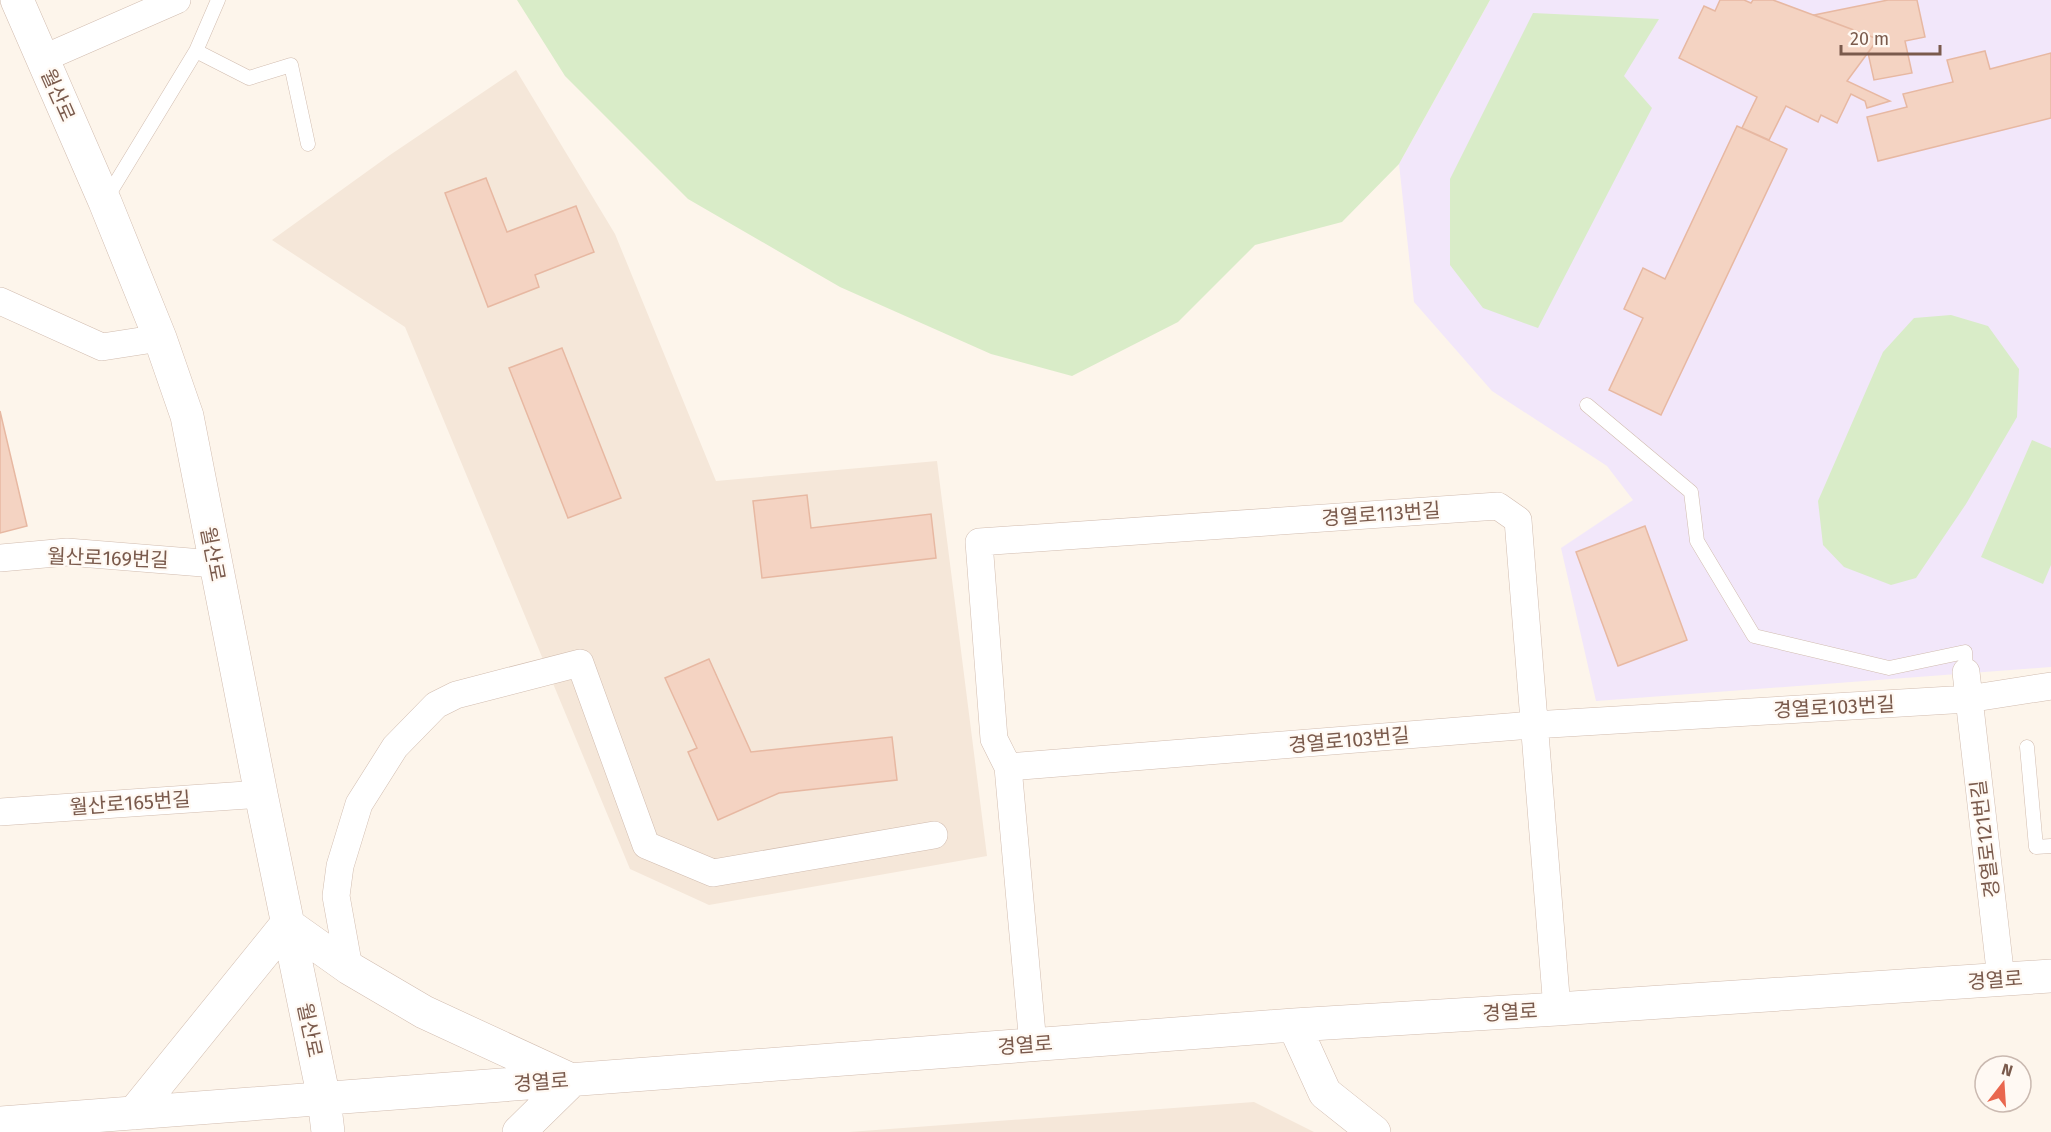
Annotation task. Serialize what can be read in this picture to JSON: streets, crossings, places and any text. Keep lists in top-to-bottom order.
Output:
{
  "streets": {
    "street": [
      "월산로",
      "경열로113번길",
      "월산로169번길",
      "경열로103번길",
      "월산로165번길",
      "경열로121번길",
      "경열로"
    ]
  },
  "crossings": [
    ["월산로", "월산로169번길"],
    ["월산로", "월산로165번길"],
    ["월산로", "경열로"],
    ["경열로113번길", "경열로103번길"],
    ["경열로113번길", "경열로"],
    ["경열로103번길", "경열로121번길"],
    ["경열로121번길", "경열로"]
  ],
  "scale_bar": "20 m",
  "north": "top"
}
